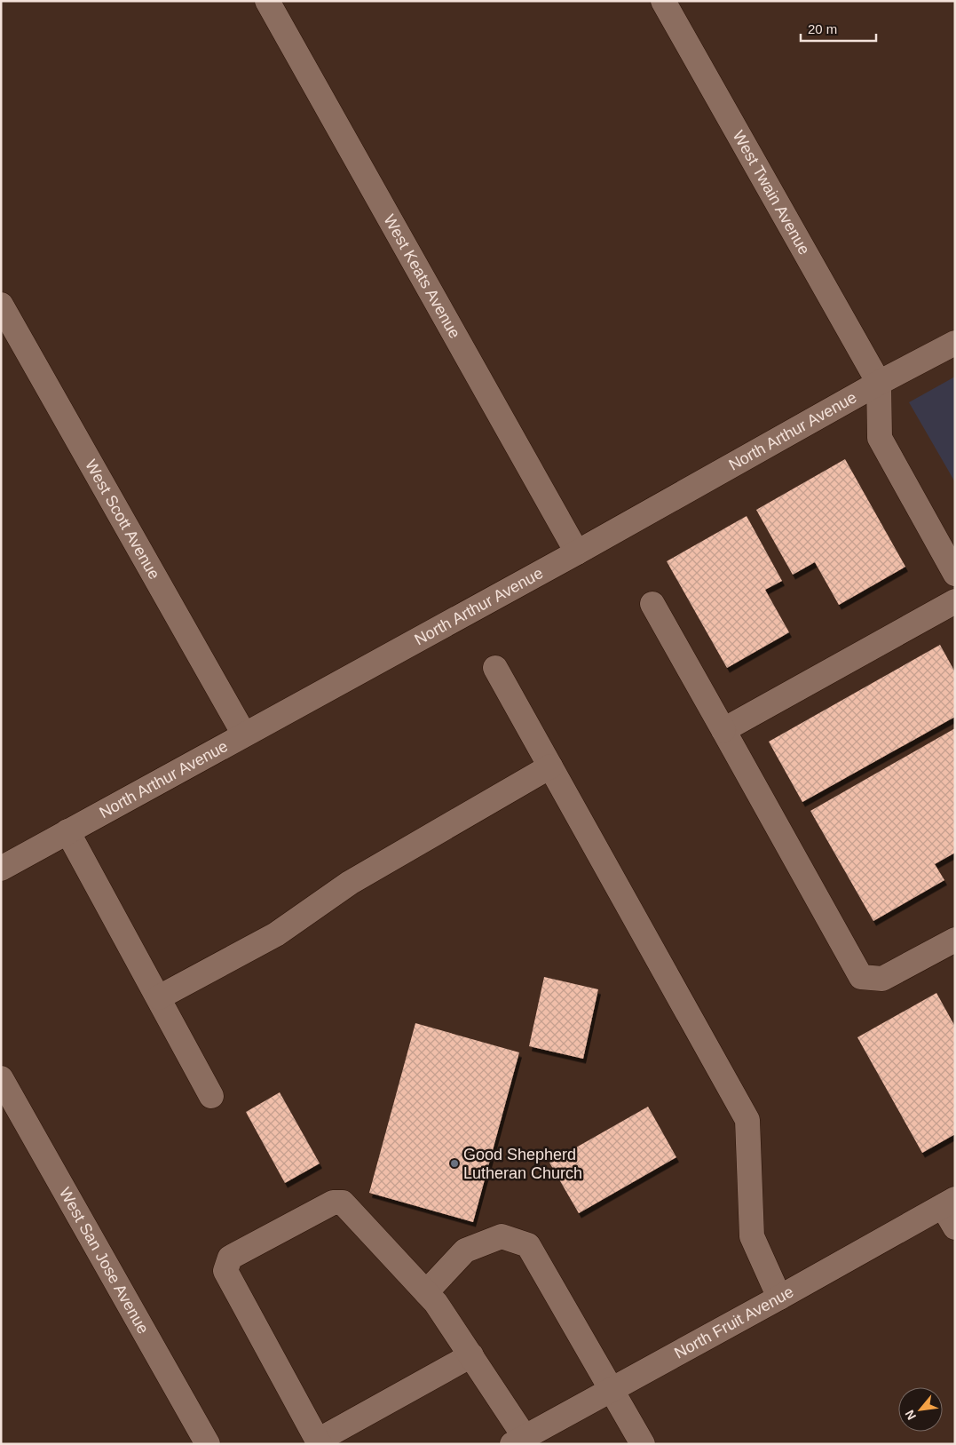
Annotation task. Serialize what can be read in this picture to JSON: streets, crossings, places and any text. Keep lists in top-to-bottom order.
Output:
{
  "streets": {
    "street": [
      "West Twain Avenue",
      "West Keats Avenue",
      "North Arthur Avenue",
      "West Scott Avenue",
      "West San Jose Avenue",
      "North Fruit Avenue"
    ]
  },
  "crossings": [
    ["West Twain Avenue", "North Arthur Avenue"],
    ["West Keats Avenue", "North Arthur Avenue"],
    ["North Arthur Avenue", "West Scott Avenue"]
  ],
  "places": ["Good Shepherd Lutheran Church"],
  "scale_bar": "20 m",
  "north": "bottom left"
}
